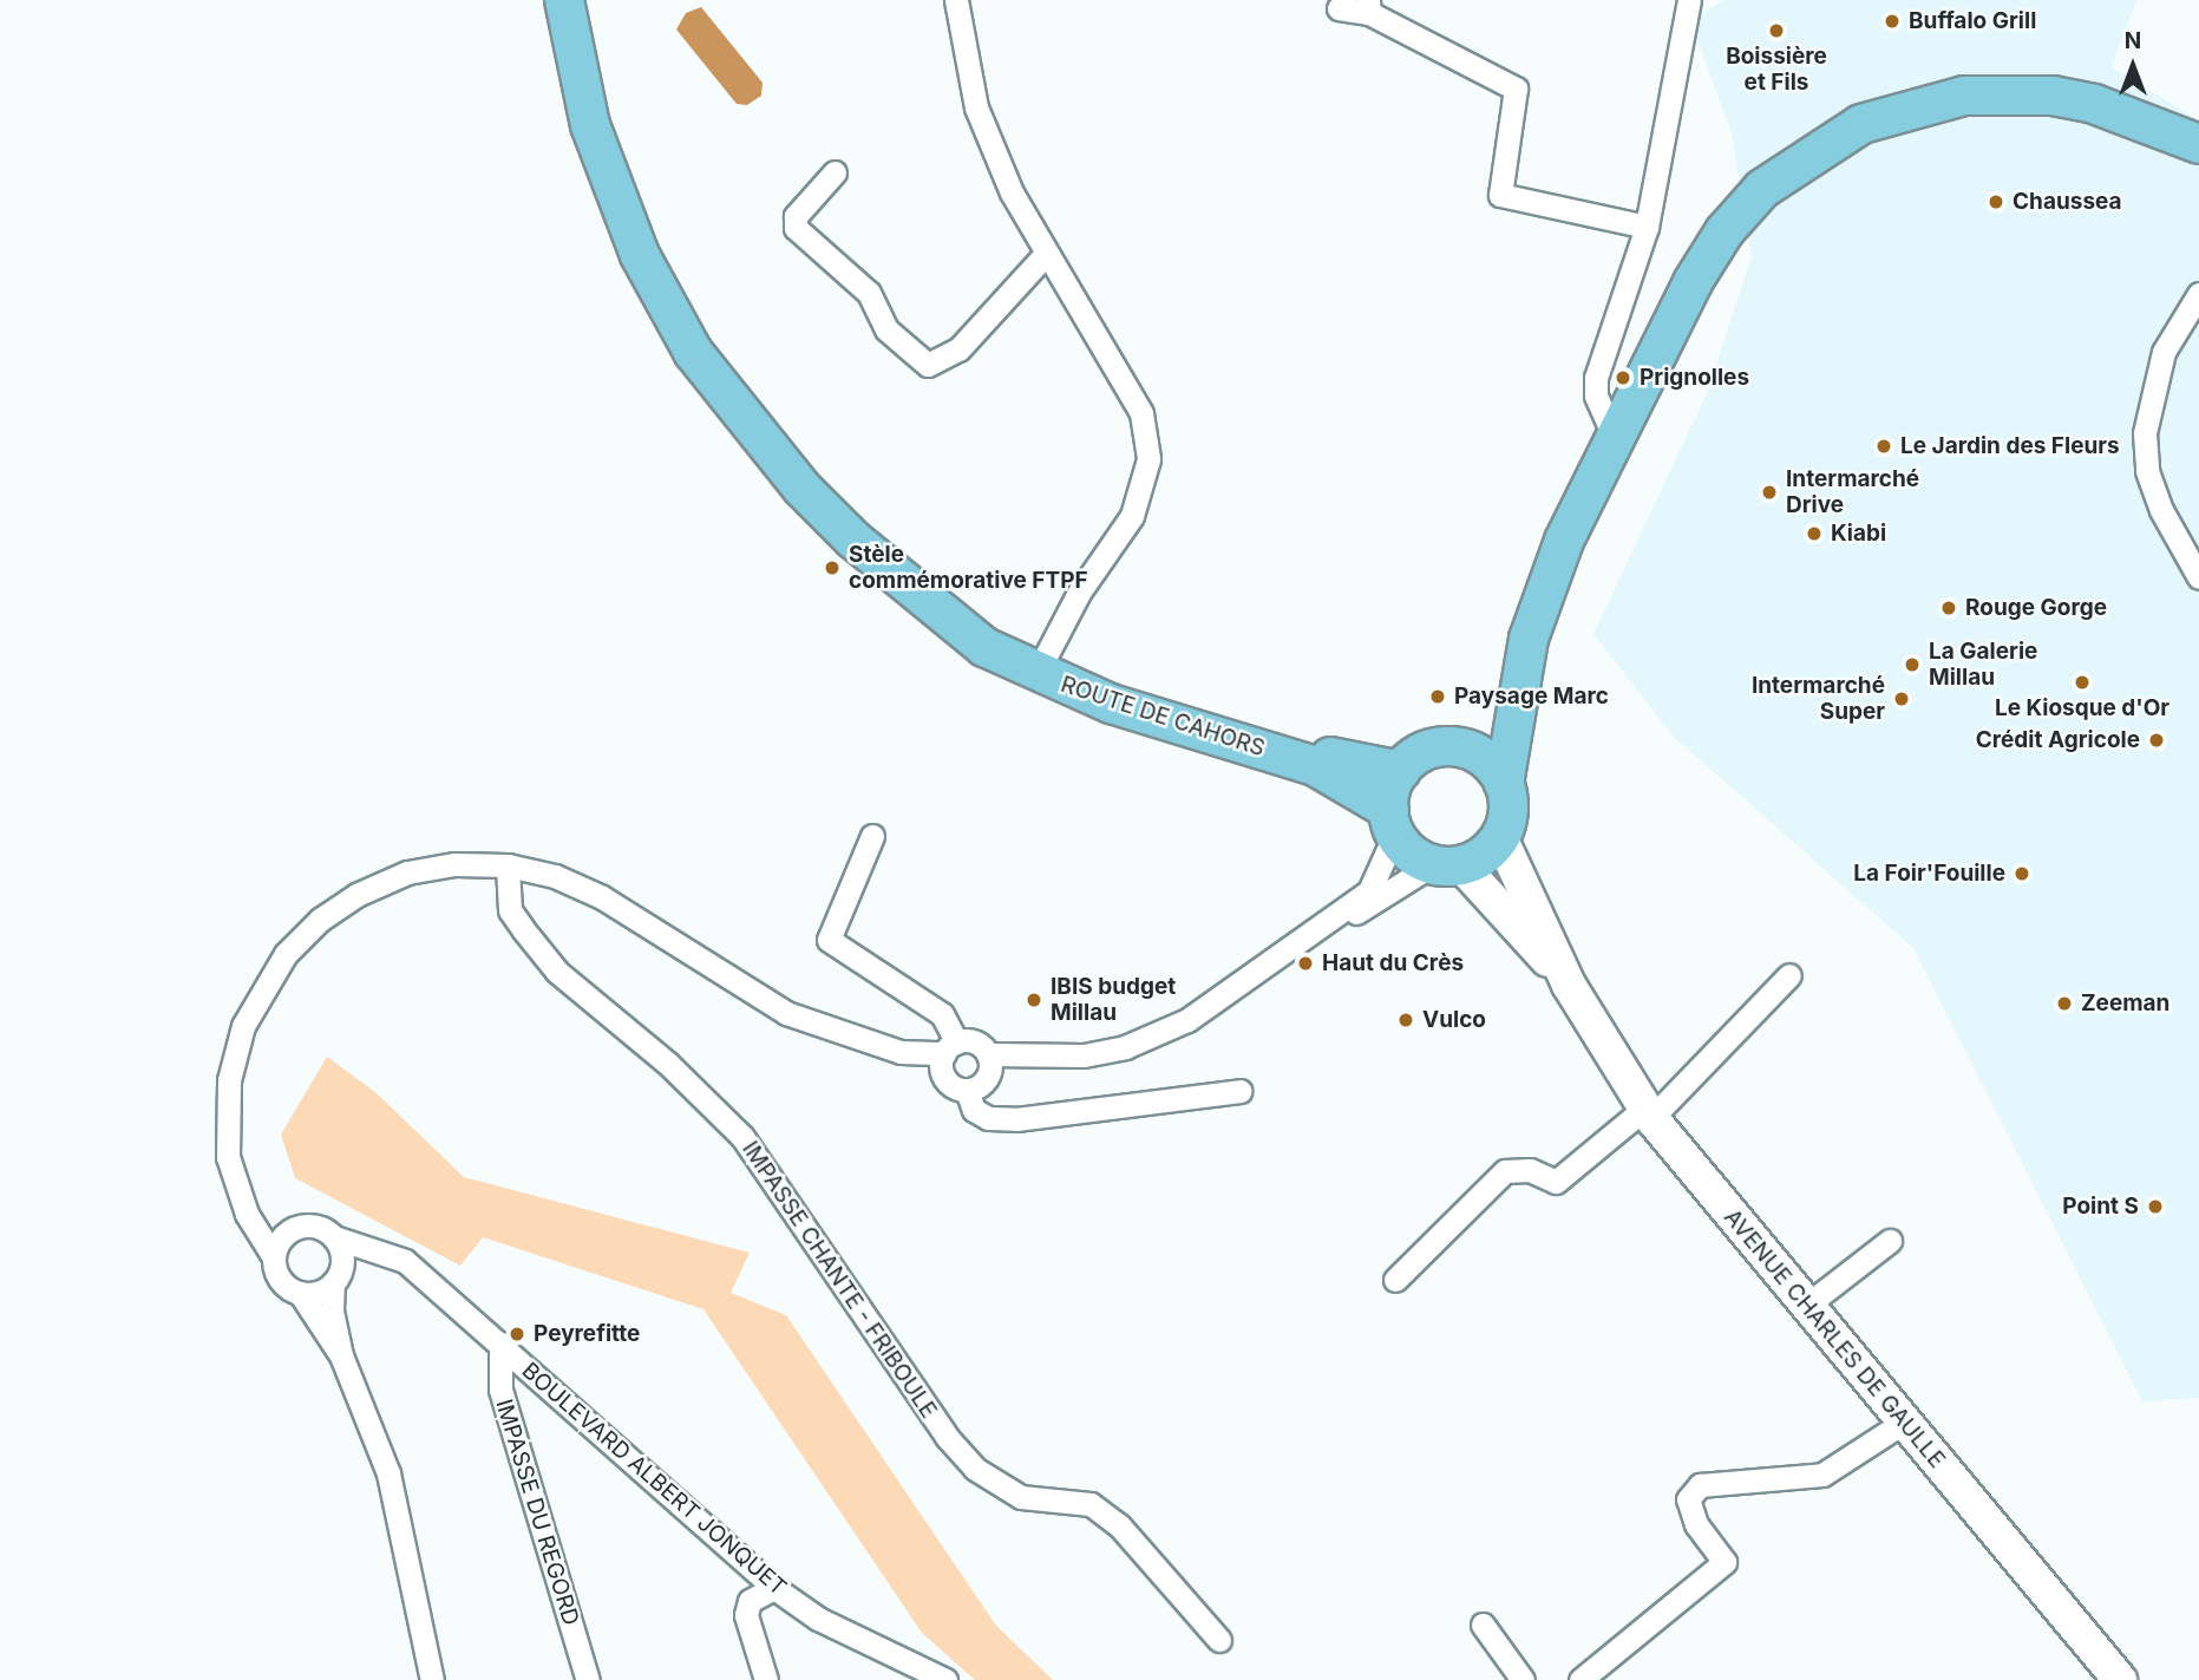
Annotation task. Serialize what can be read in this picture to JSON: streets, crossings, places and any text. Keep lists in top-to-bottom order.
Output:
{
  "streets": {
    "main road": ["ROUTE DE CAHORS", "AVENUE CHARLES DE GAULLE"],
    "street": ["IMPASSE CHANTE - FRIBOULE", "BOULEVARD ALBERT JONQUET", "IMPASSE DU REGORD"]
  },
  "crossings": [
    ["BOULEVARD ALBERT JONQUET", "IMPASSE DU REGORD"]
  ],
  "places": [
    "Buffalo Grill",
    "Boissière et Fils",
    "Chaussea",
    "Prignolles",
    "Le Jardin des Fleurs",
    "Intermarché Drive",
    "Kiabi",
    "Stèle commémorative FTPF",
    "Rouge Gorge",
    "La Galerie Millau",
    "Le Kiosque d'Or",
    "Paysage Marc",
    "Intermarché Super",
    "Crédit Agricole",
    "La Foir'Fouille",
    "Haut du Crès",
    "IBIS budget Millau",
    "Zeeman",
    "Vulco",
    "Point S",
    "Peyrefitte"
  ],
  "north": "top"
}
